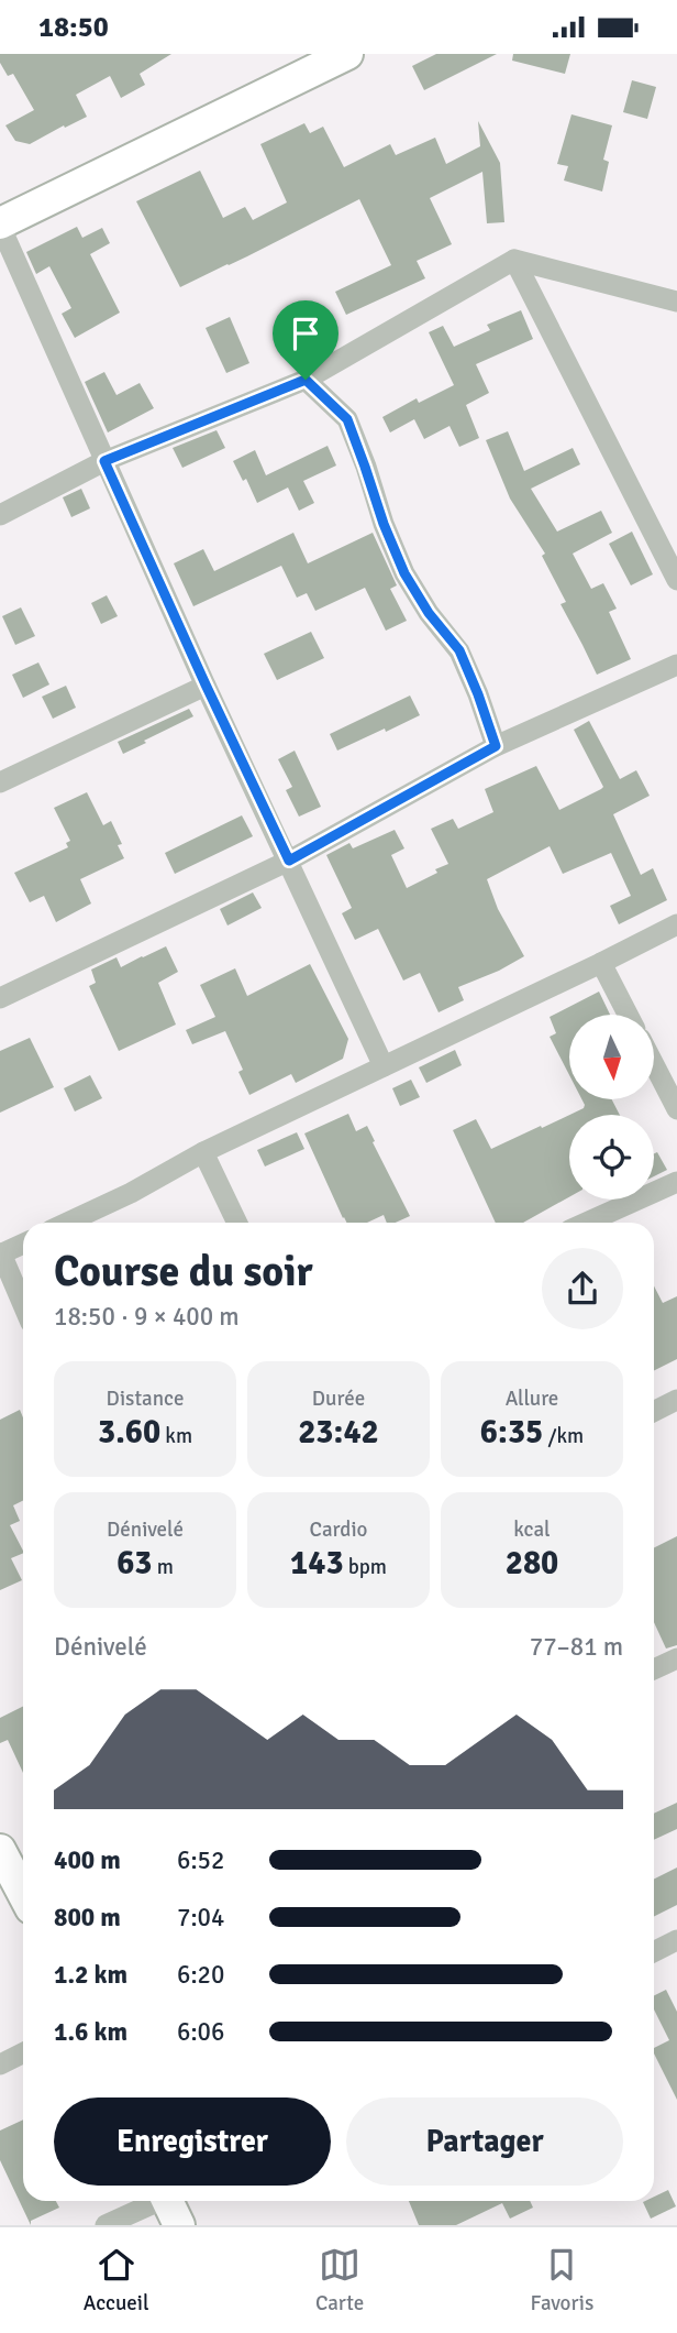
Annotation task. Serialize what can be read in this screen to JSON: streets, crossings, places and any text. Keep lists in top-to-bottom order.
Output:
{
  "north": "bottom",
  "page": {
    "status": "18:50",
    "heading": ["Course du soir", "18:50 · 9 × 400 m"],
    "stats": [
      ["Distance", "3.60 km"],
      ["Durée", "23:42"],
      ["Allure", "6:35 /km"],
      ["Dénivelé", "63 m"],
      ["Cardio", "143 bpm"],
      ["kcal", "280"]
    ],
    "chart": ["Dénivelé", "77–81 m"],
    "list": [
      {
        "name": "400 m",
        "note": "6:52"
      },
      {
        "name": "800 m",
        "note": "7:04"
      },
      {
        "name": "1.2 km",
        "note": "6:20"
      },
      {
        "name": "1.6 km",
        "note": "6:06"
      }
    ],
    "buttons": ["Enregistrer", "Partager"],
    "tabs": ["Accueil", "Carte", "Favoris"]
  }
}
